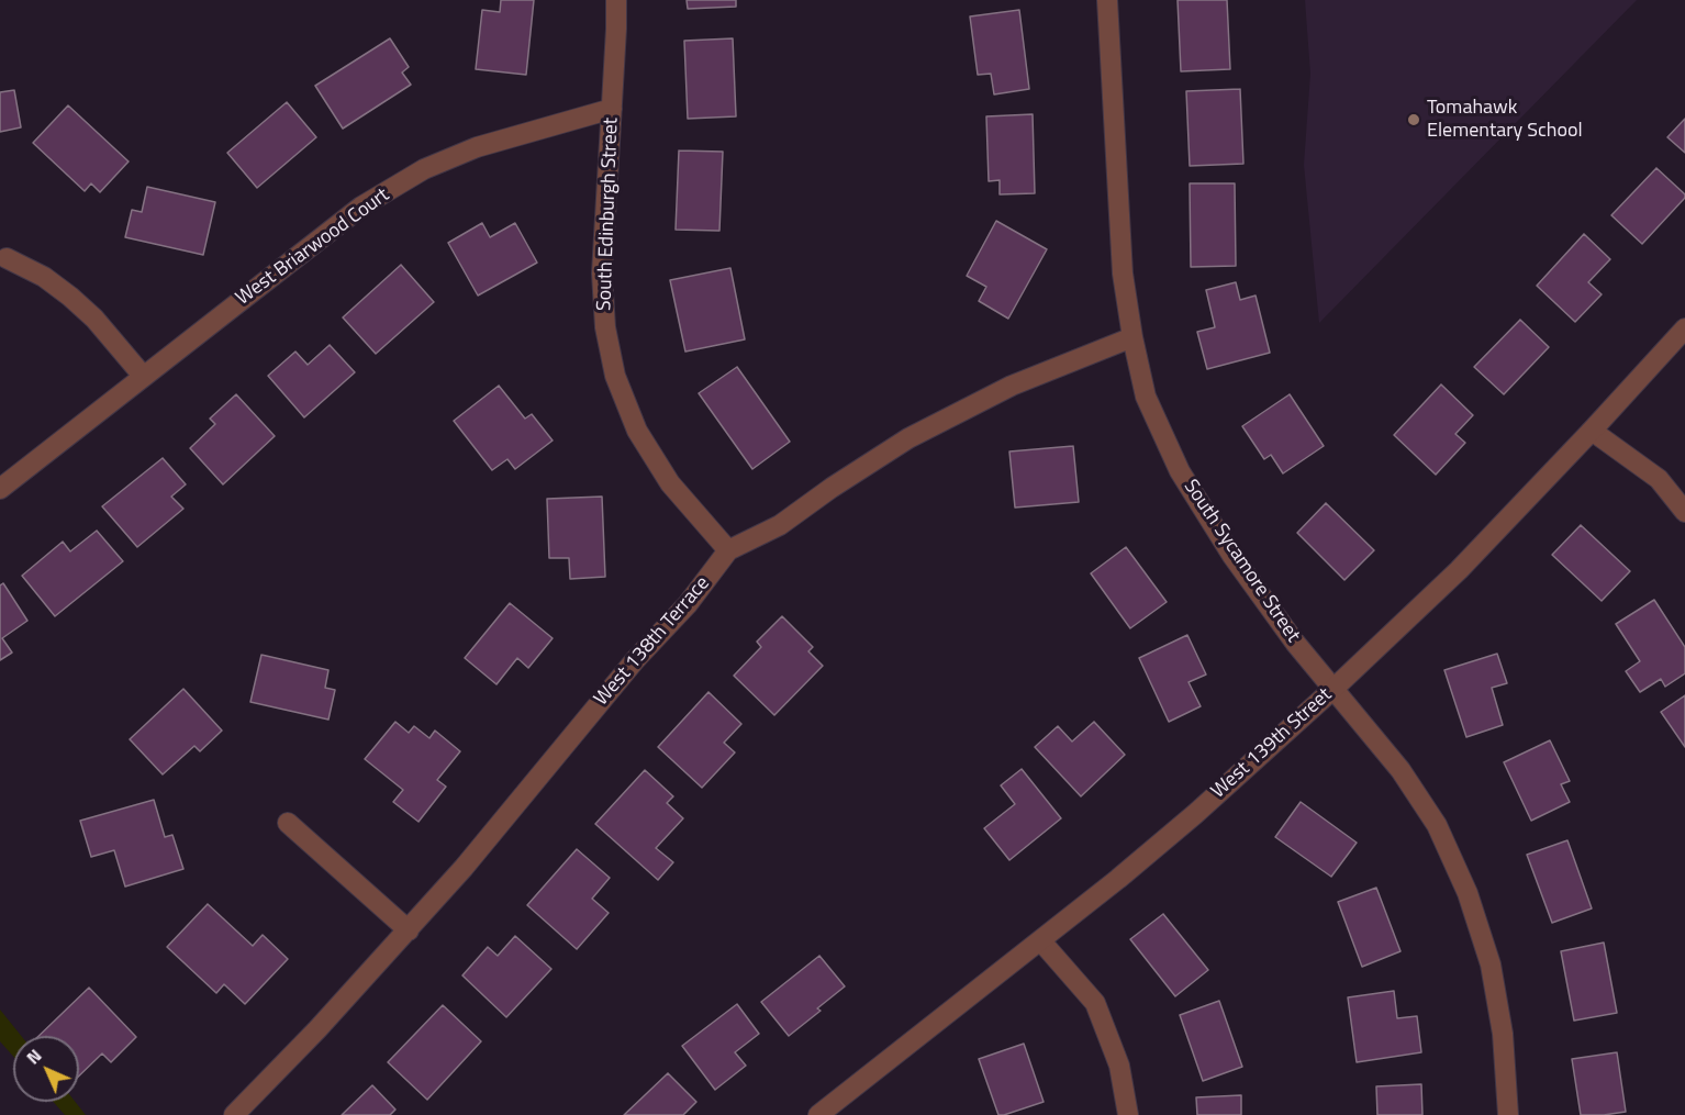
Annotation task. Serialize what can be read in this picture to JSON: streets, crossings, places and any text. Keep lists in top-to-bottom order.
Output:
{
  "streets": {
    "street": [
      "South Edinburgh Street",
      "West Briarwood Court",
      "South Sycamore Street",
      "West 138th Terrace",
      "West 139th Street"
    ]
  },
  "crossings": [
    ["South Edinburgh Street", "West Briarwood Court"],
    ["South Edinburgh Street", "West 138th Terrace"],
    ["South Sycamore Street", "West 138th Terrace"],
    ["South Sycamore Street", "West 139th Street"]
  ],
  "places": ["Tomahawk Elementary School"],
  "north": "top left"
}
